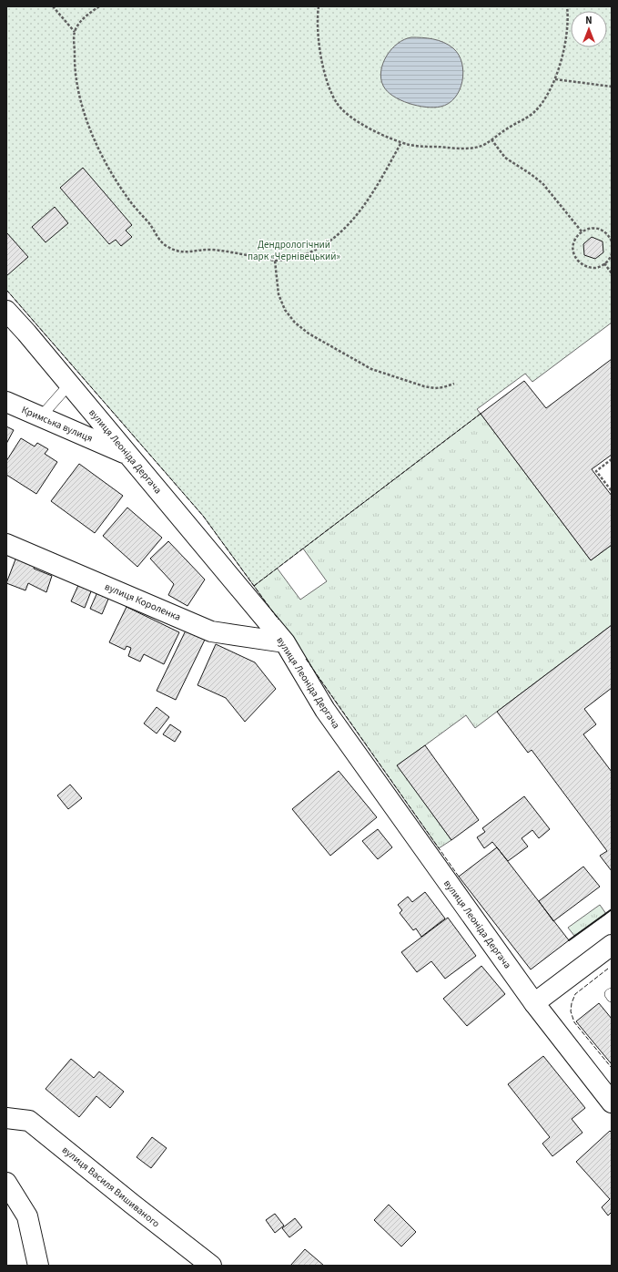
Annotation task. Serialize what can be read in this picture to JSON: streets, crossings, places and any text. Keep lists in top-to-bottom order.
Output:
{
  "streets": {
    "street": [
      "Кримська вулиця",
      "вулиця Леоніда Дергача",
      "вулиця Короленка",
      "вулиця Василя Вишиваного"
    ]
  },
  "crossings": [
    ["Кримська вулиця", "вулиця Леоніда Дергача"],
    ["вулиця Леоніда Дергача", "вулиця Короленка"]
  ],
  "parks": ["Дендрологічний парк «Чернівецький»"],
  "north": "top"
}
